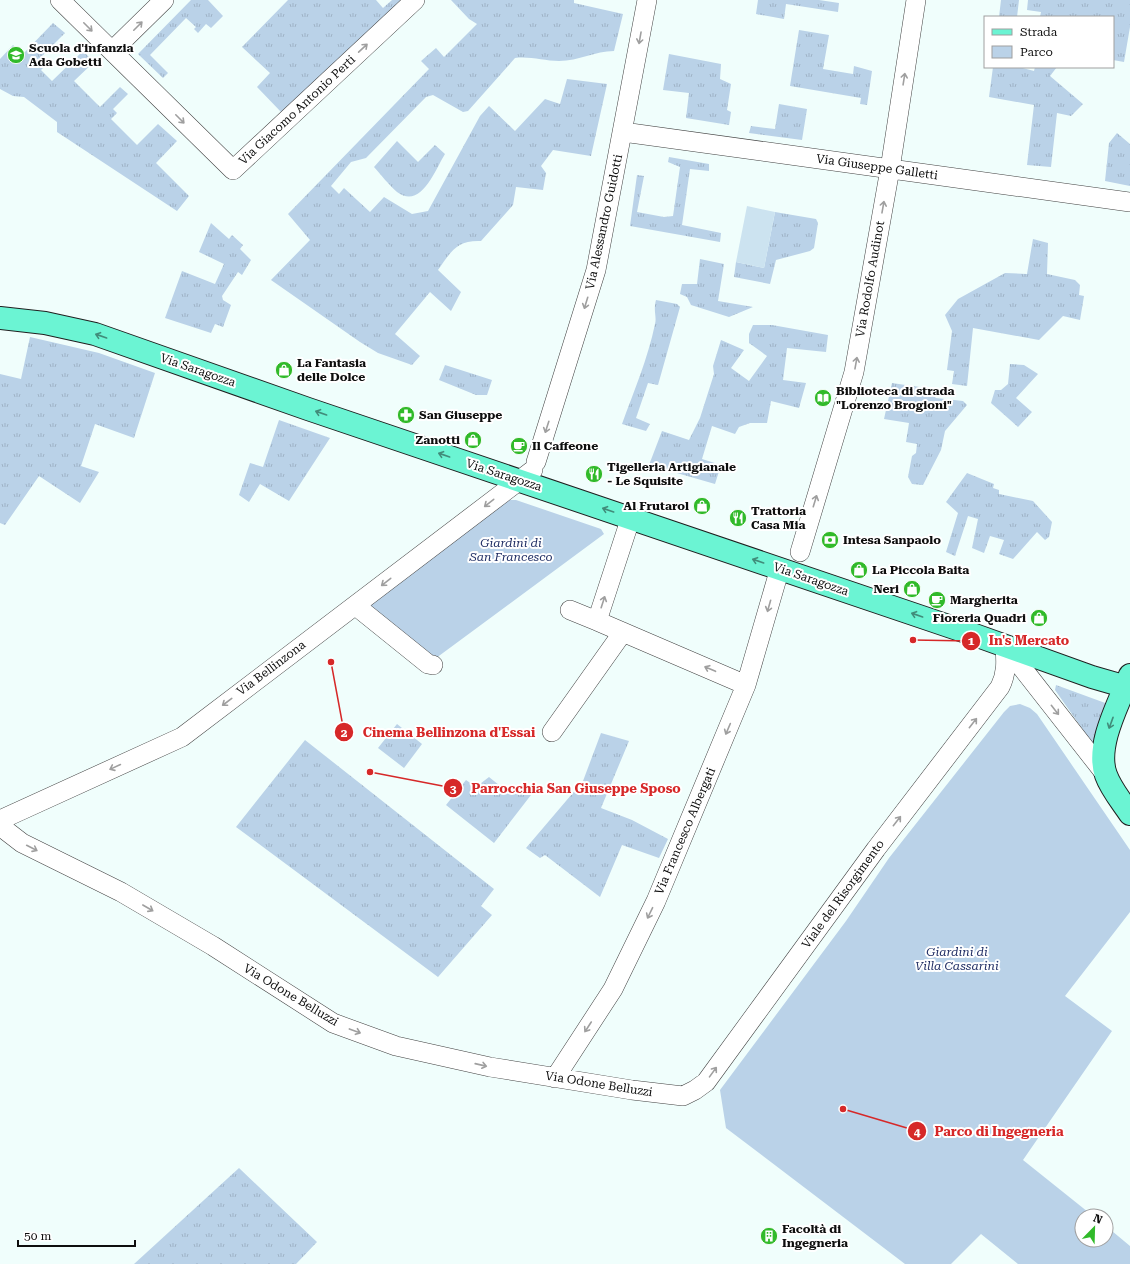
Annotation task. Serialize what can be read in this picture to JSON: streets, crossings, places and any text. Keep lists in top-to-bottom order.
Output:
{
  "streets": {
    "main road": ["Via Saragozza"],
    "street": [
      "Via Giacomo Antonio Perti",
      "Via Giuseppe Galletti",
      "Via Alessandro Guidotti",
      "Via Rodolfo Audinot",
      "Via Bellinzona",
      "Via Francesco Albergati",
      "Viale del Risorgimento",
      "Via Odone Belluzzi"
    ]
  },
  "crossings": [
    ["Via Giuseppe Galletti", "Via Alessandro Guidotti"],
    ["Via Giuseppe Galletti", "Via Rodolfo Audinot"],
    ["Via Alessandro Guidotti", "Via Saragozza"],
    ["Via Alessandro Guidotti", "Via Bellinzona"],
    ["Via Rodolfo Audinot", "Via Saragozza"],
    ["Via Rodolfo Audinot", "Via Francesco Albergati"],
    ["Via Saragozza", "Via Bellinzona"],
    ["Via Saragozza", "Via Francesco Albergati"],
    ["Via Saragozza", "Viale del Risorgimento"],
    ["Via Francesco Albergati", "Via Odone Belluzzi"],
    ["Viale del Risorgimento", "Via Odone Belluzzi"]
  ],
  "one_way": [
    "Via Alessandro Guidotti",
    "Via Rodolfo Audinot",
    "Via Saragozza",
    "Via Bellinzona",
    "Viale del Risorgimento",
    "Via Odone Belluzzi"
  ],
  "parks": ["Giardini di San Francesco", "Giardini di Villa Cassarini"],
  "places": {
    "school or university": ["Scuola d'infanzia Ada Gobetti"],
    "shop": [
      "La Fantasia delle Dolce",
      "Zanotti",
      "Al Frutarol",
      "La Piccola Baita",
      "Neri",
      "Fioreria Quadri"
    ],
    "library": ["Biblioteca di strada \"Lorenzo Brogioni\""],
    "pharmacy": ["San Giuseppe"],
    "cafe": ["Il Caffeone", "Margherita"],
    "restaurant": ["Tigelleria Artigianale - Le Squisite", "Trattoria Casa Mia"],
    "bank": ["Intesa Sanpaolo"],
    "other": [
      "In's Mercato",
      "Cinema Bellinzona d'Essai",
      "Parrocchia San Giuseppe Sposo",
      "Parco di Ingegneria"
    ],
    "building": ["Facoltà di Ingegneria"]
  },
  "legend": ["Strada", "Parco"],
  "scale_bar": "50 m",
  "north": "top right"
}
